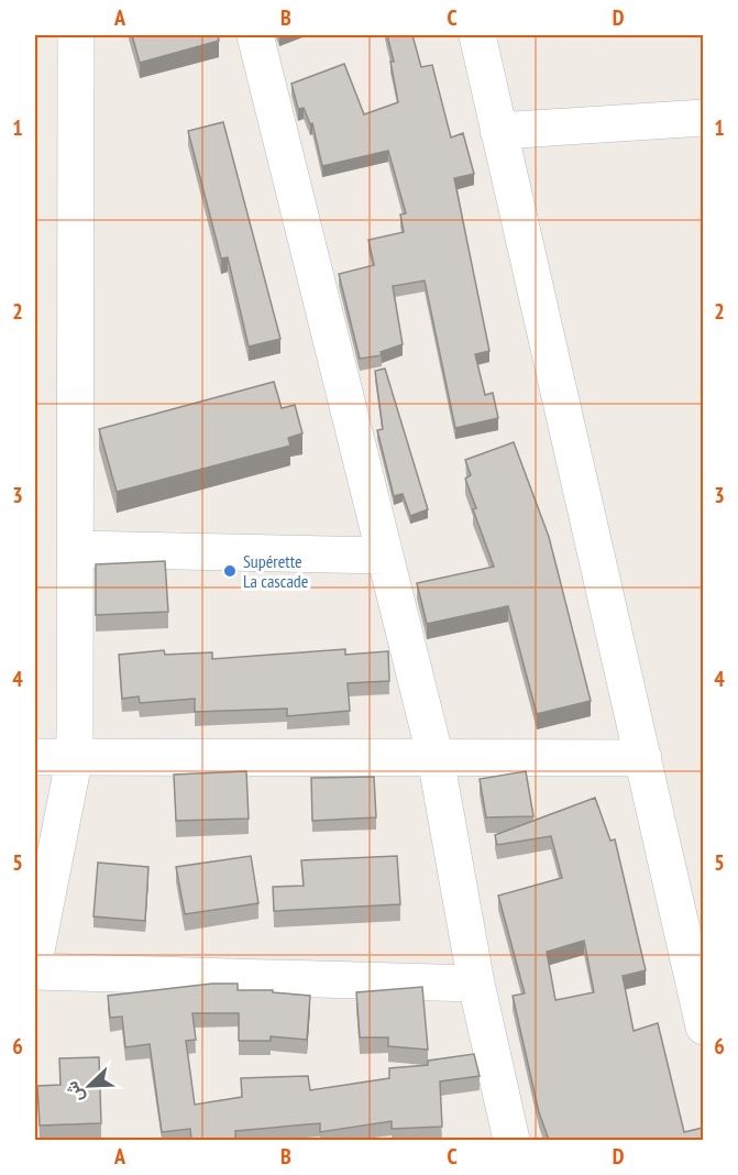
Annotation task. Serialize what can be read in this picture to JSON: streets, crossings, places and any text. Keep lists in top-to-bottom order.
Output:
{
  "places": ["Supérette La cascade"],
  "north": "bottom left",
  "grid": {
    "columns": [
      "A",
      "B",
      "C",
      "D"
    ],
    "rows": [
      "1",
      "2",
      "3",
      "4",
      "5",
      "6"
    ]
  }
}
